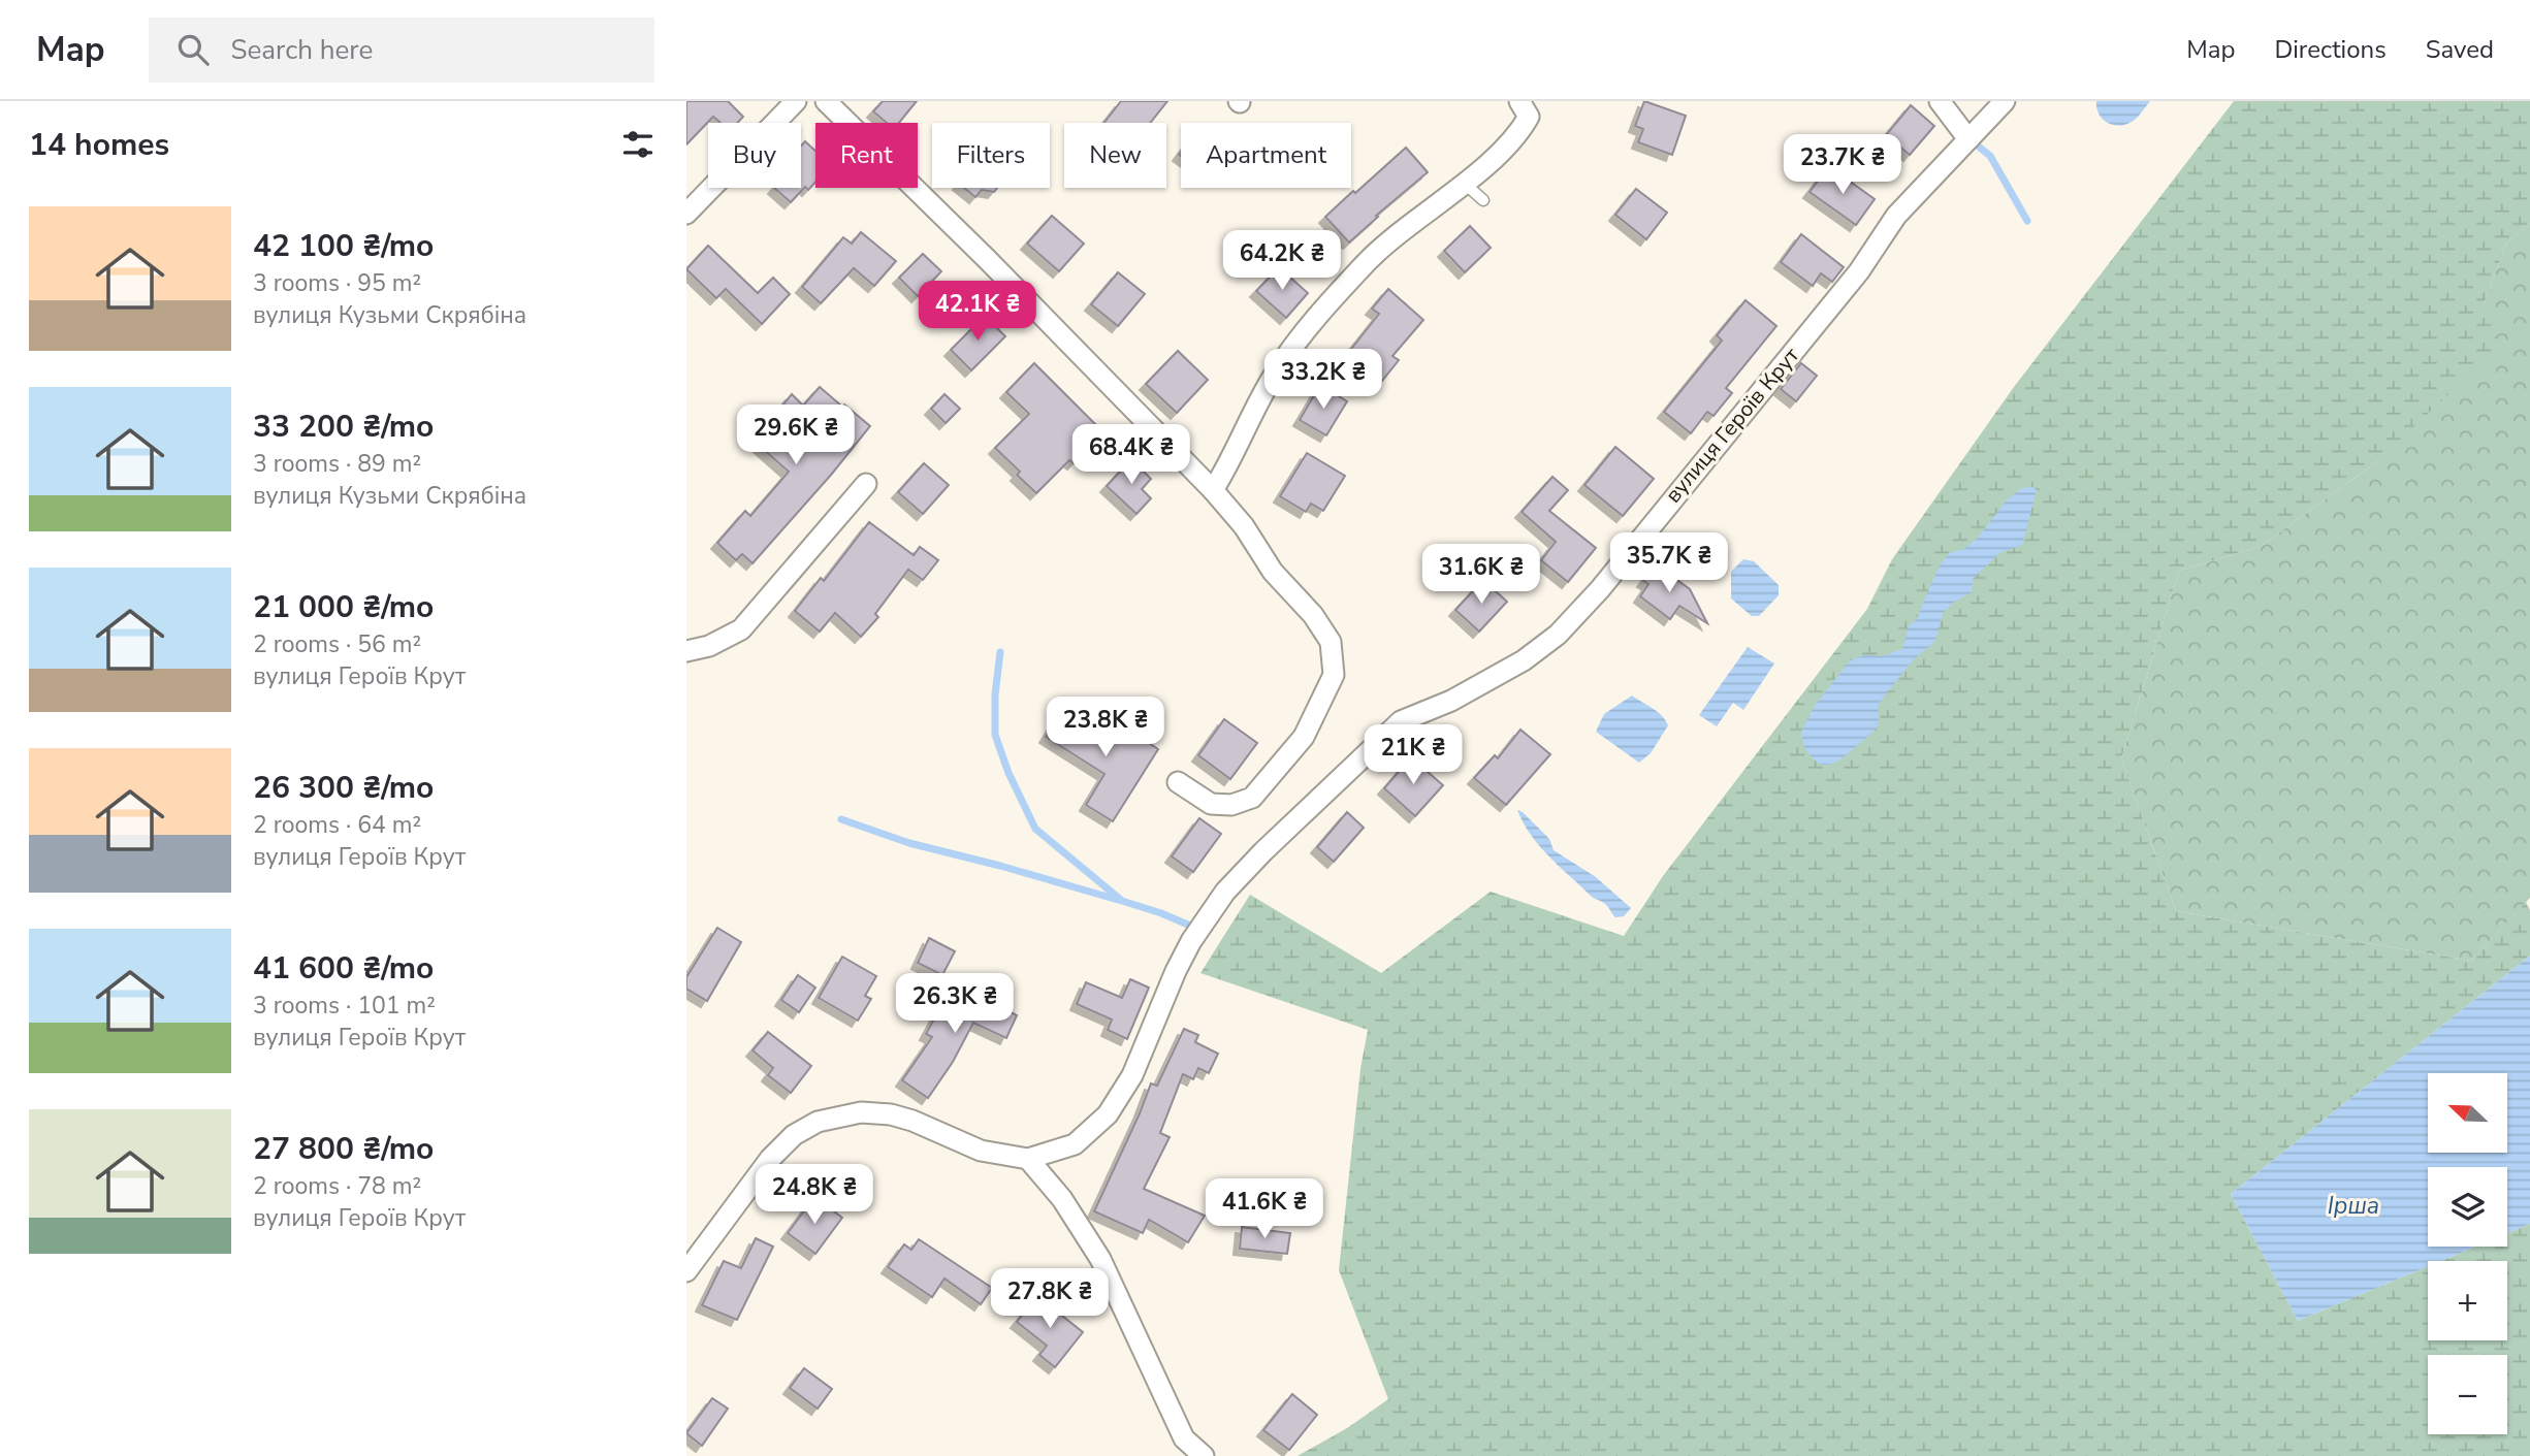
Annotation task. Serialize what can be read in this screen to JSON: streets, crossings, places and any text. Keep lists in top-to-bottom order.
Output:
{
  "streets": {
    "street": ["вулиця Героїв Крут"]
  },
  "water": ["Ірша"],
  "north": "top left",
  "page": {
    "header": "Map",
    "search": "Search here",
    "nav": ["Map", "Directions", "Saved"],
    "heading": "14 homes",
    "chip": [
      "Buy",
      "Rent",
      "Filters",
      "New",
      "Apartment"
    ],
    "price": [
      "23.7K ₴",
      "64.2K ₴",
      "42.1K ₴",
      "33.2K ₴",
      "29.6K ₴",
      "68.4K ₴",
      "35.7K ₴",
      "31.6K ₴",
      "23.8K ₴",
      "21K ₴",
      "26.3K ₴",
      "24.8K ₴",
      "41.6K ₴",
      "27.8K ₴"
    ],
    "list": [
      {
        "name": "42 100 ₴/mo",
        "note": "3 rooms · 95 m² · вулиця Кузьми Скрябіна"
      },
      {
        "name": "33 200 ₴/mo",
        "note": "3 rooms · 89 m² · вулиця Кузьми Скрябіна"
      },
      {
        "name": "21 000 ₴/mo",
        "note": "2 rooms · 56 m² · вулиця Героїв Крут"
      },
      {
        "name": "26 300 ₴/mo",
        "note": "2 rooms · 64 m² · вулиця Героїв Крут"
      },
      {
        "name": "41 600 ₴/mo",
        "note": "3 rooms · 101 m² · вулиця Героїв Крут"
      },
      {
        "name": "27 800 ₴/mo",
        "note": "2 rooms · 78 m² · вулиця Героїв Крут"
      }
    ],
    "map_buttons": ["+", "−"]
  }
}
